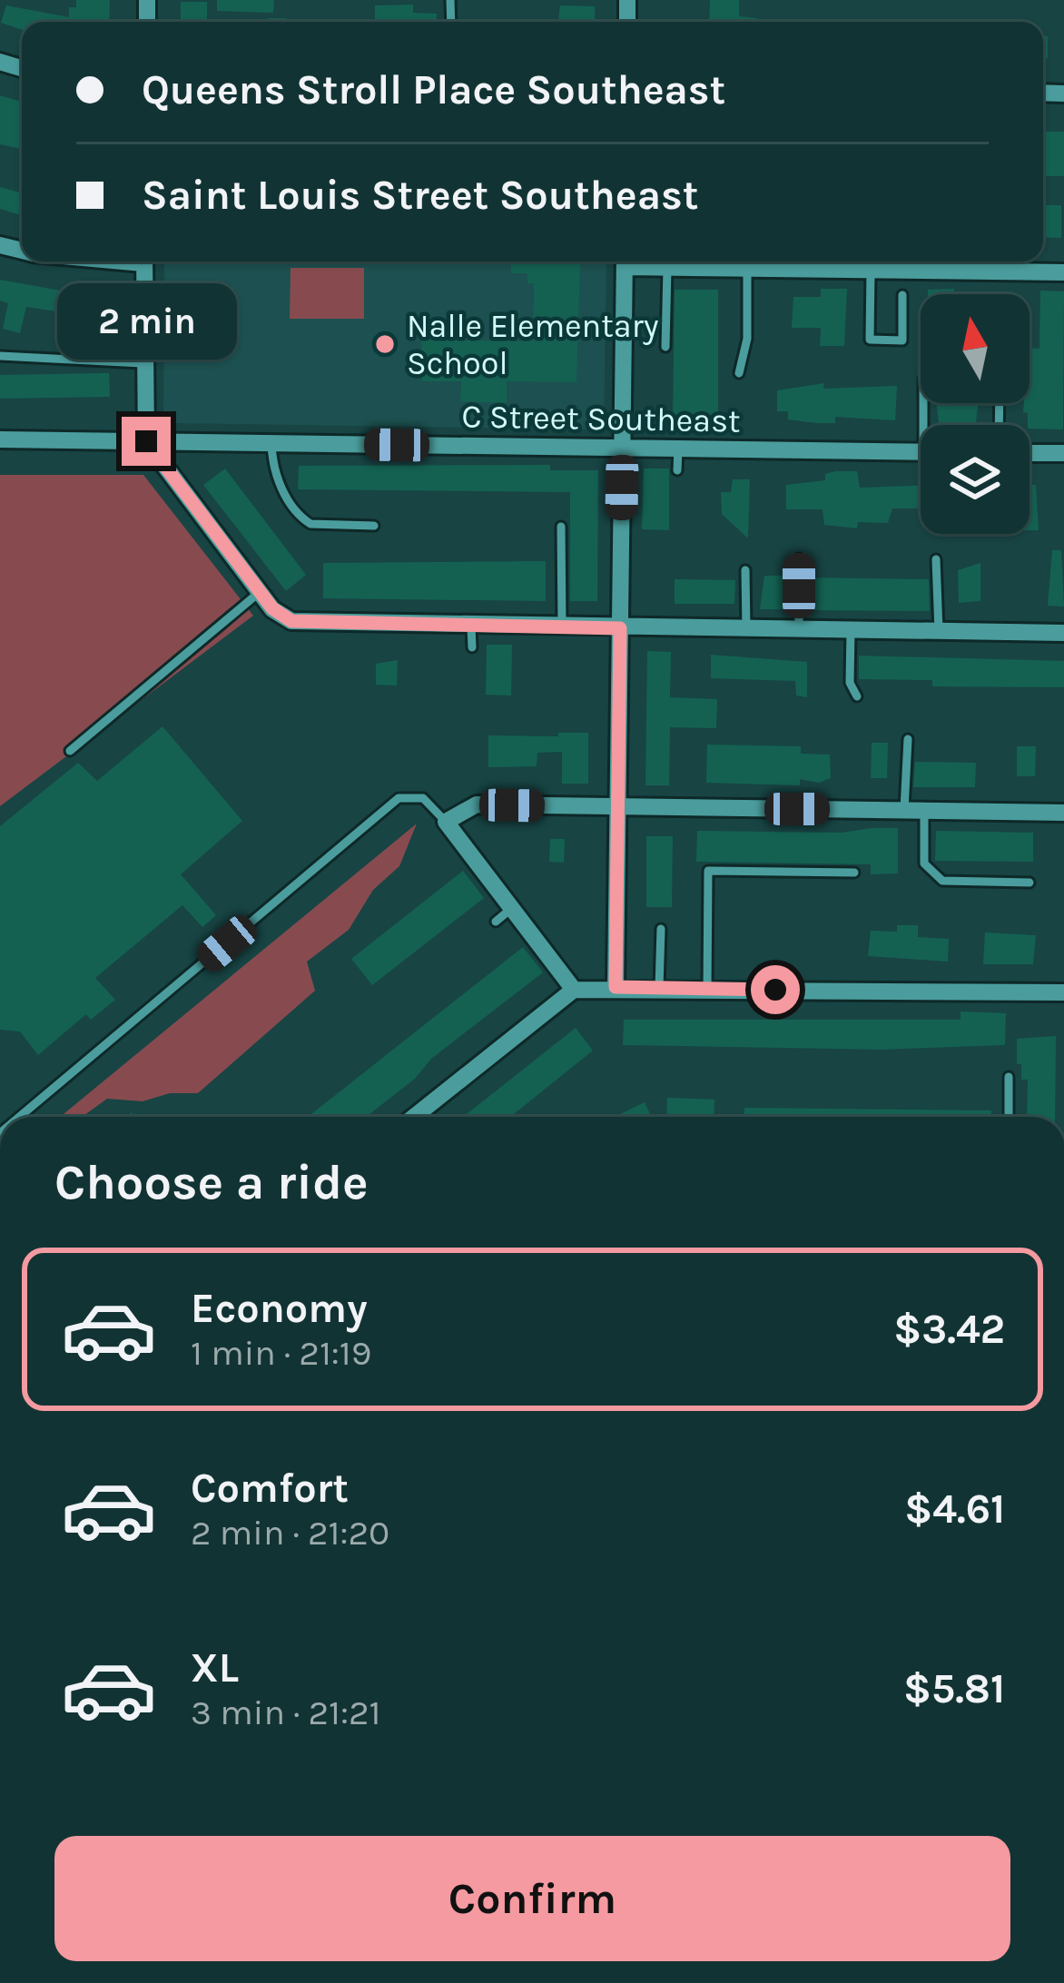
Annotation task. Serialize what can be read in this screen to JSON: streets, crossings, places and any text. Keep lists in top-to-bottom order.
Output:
{
  "streets": {
    "street": ["C Street Southeast"]
  },
  "places": ["Nalle Elementary School"],
  "north": "top",
  "page": {
    "banner": ["Queens Stroll Place Southeast", "Saint Louis Street Southeast"],
    "bubble": "2 min",
    "heading": "Choose a ride",
    "list": [
      {
        "name": "Economy",
        "note": "1 min · 21:19",
        "value": "$3.42"
      },
      {
        "name": "Comfort",
        "note": "2 min · 21:20",
        "value": "$4.61"
      },
      {
        "name": "XL",
        "note": "3 min · 21:21",
        "value": "$5.81"
      }
    ],
    "buttons": "Confirm"
  }
}
